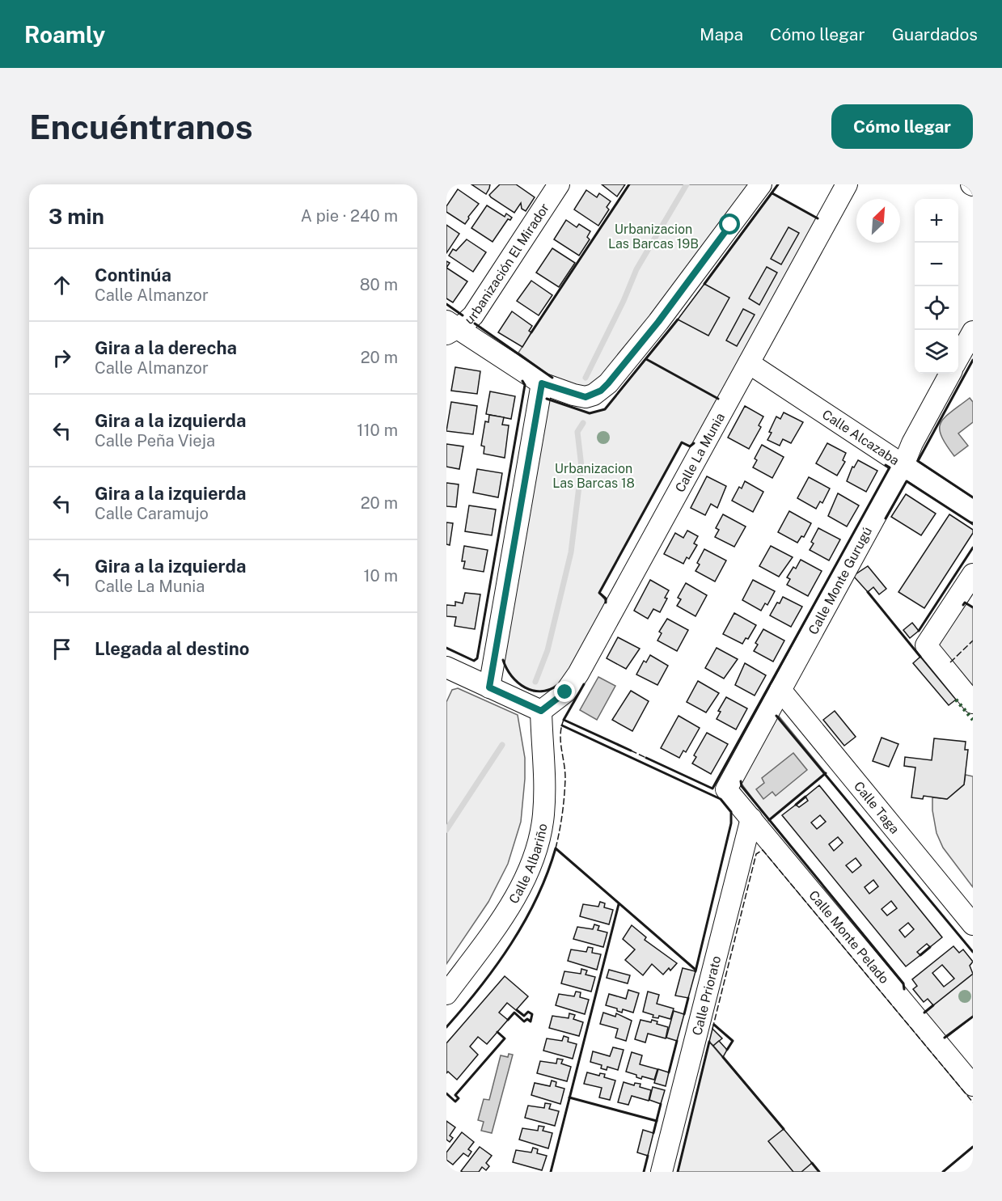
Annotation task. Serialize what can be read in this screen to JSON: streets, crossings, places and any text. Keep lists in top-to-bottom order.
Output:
{
  "streets": {
    "street": [
      "urbanización El Mirador",
      "Calle Alcazaba",
      "Calle La Munia",
      "Calle Monte Gurugú",
      "Calle Taga",
      "Calle Albariño",
      "Calle Monte Pelado",
      "Calle Priorato"
    ]
  },
  "crossings": [
    ["Calle Alcazaba", "Calle La Munia"],
    ["Calle Alcazaba", "Calle Monte Gurugú"],
    ["Calle La Munia", "Calle Albariño"],
    ["Calle Monte Gurugú", "Calle Taga"],
    ["Calle Monte Gurugú", "Calle Monte Pelado"],
    ["Calle Monte Pelado", "Calle Priorato"]
  ],
  "parks": ["Urbanizacion Las Barcas 19B", "Urbanizacion Las Barcas 18"],
  "north": "top right",
  "page": {
    "header": "Roamly",
    "nav": ["Mapa", "Cómo llegar", "Guardados"],
    "buttons": "Cómo llegar",
    "title": "Encuéntranos",
    "heading": ["3 min", "A pie · 240 m"],
    "map_buttons": ["+", "−"],
    "list": [
      ["Continúa", "Calle Almanzor", "80 m"],
      ["Gira a la derecha", "Calle Almanzor", "20 m"],
      ["Gira a la izquierda", "Calle Peña Vieja", "110 m"],
      ["Gira a la izquierda", "Calle Caramujo", "20 m"],
      ["Gira a la izquierda", "Calle La Munia", "10 m"],
      "Llegada al destino"
    ]
  }
}
